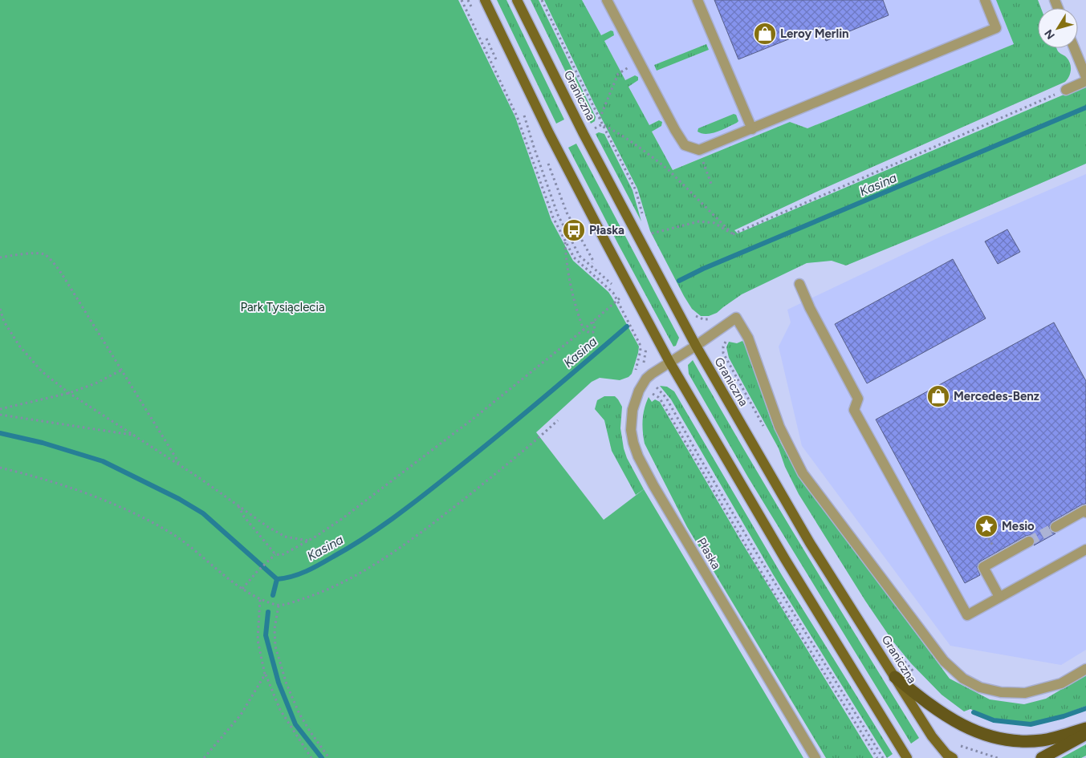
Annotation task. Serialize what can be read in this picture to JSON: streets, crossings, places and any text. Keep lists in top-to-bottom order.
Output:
{
  "streets": {
    "main road": ["Graniczna"],
    "street": ["Płaska"]
  },
  "crossings": [
    ["Graniczna", "Płaska"]
  ],
  "water": ["Kasina"],
  "parks": ["Park Tysiąclecia"],
  "places": {
    "shop": ["Leroy Merlin", "Mercedes-Benz"],
    "bus stop": ["Płaska"],
    "place": ["Mesio"]
  },
  "north": "bottom left"
}
